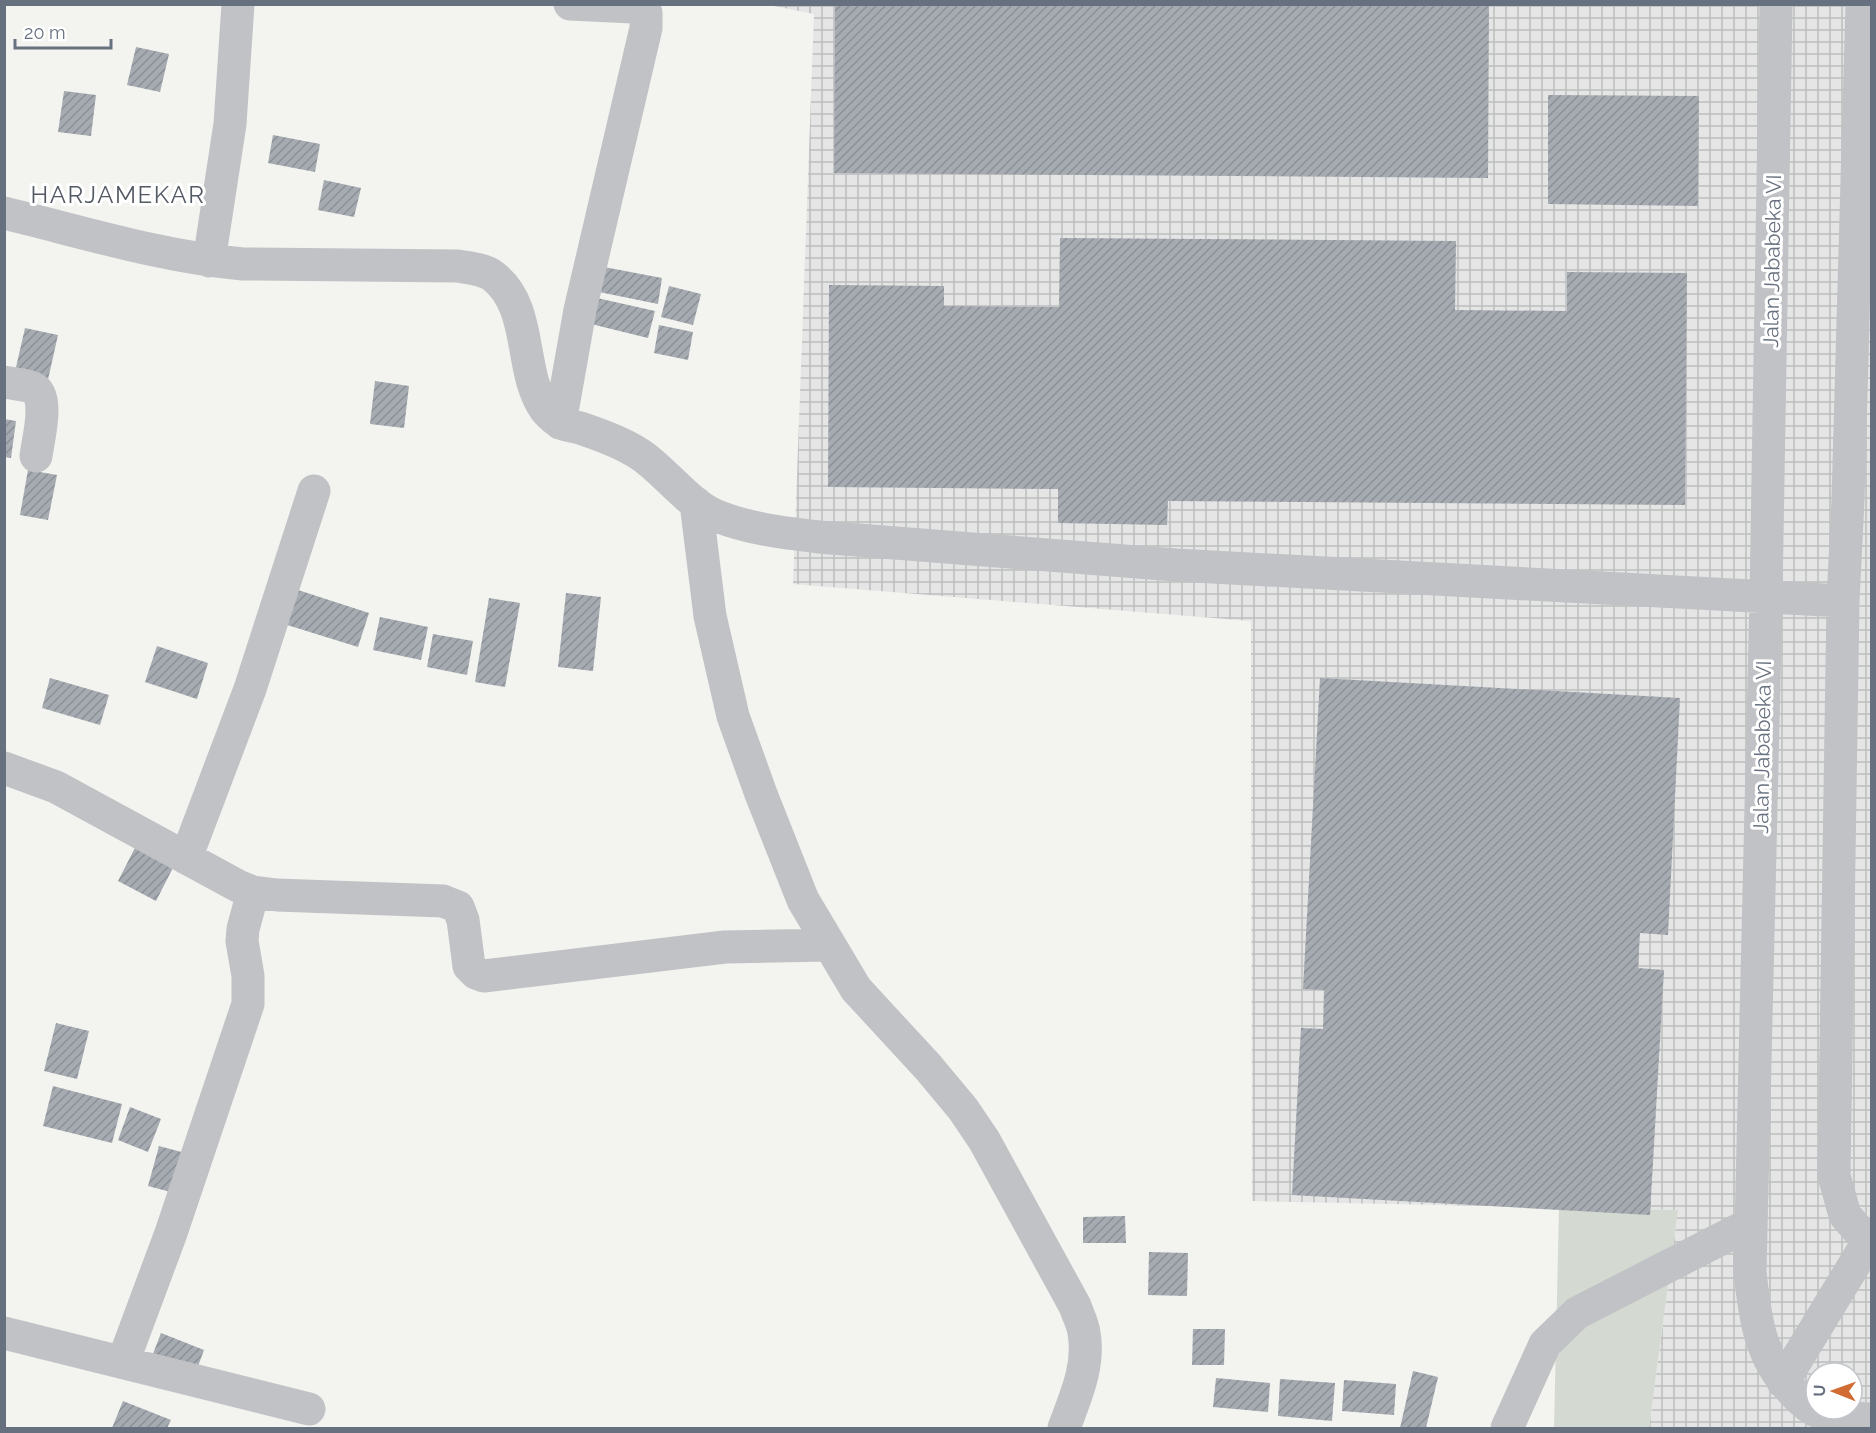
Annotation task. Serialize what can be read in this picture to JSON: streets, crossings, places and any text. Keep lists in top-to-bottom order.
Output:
{
  "streets": {
    "street": ["Jalan Jababeka VI"]
  },
  "districts": ["HARJAMEKAR"],
  "scale_bar": "20 m",
  "north": "left"
}
